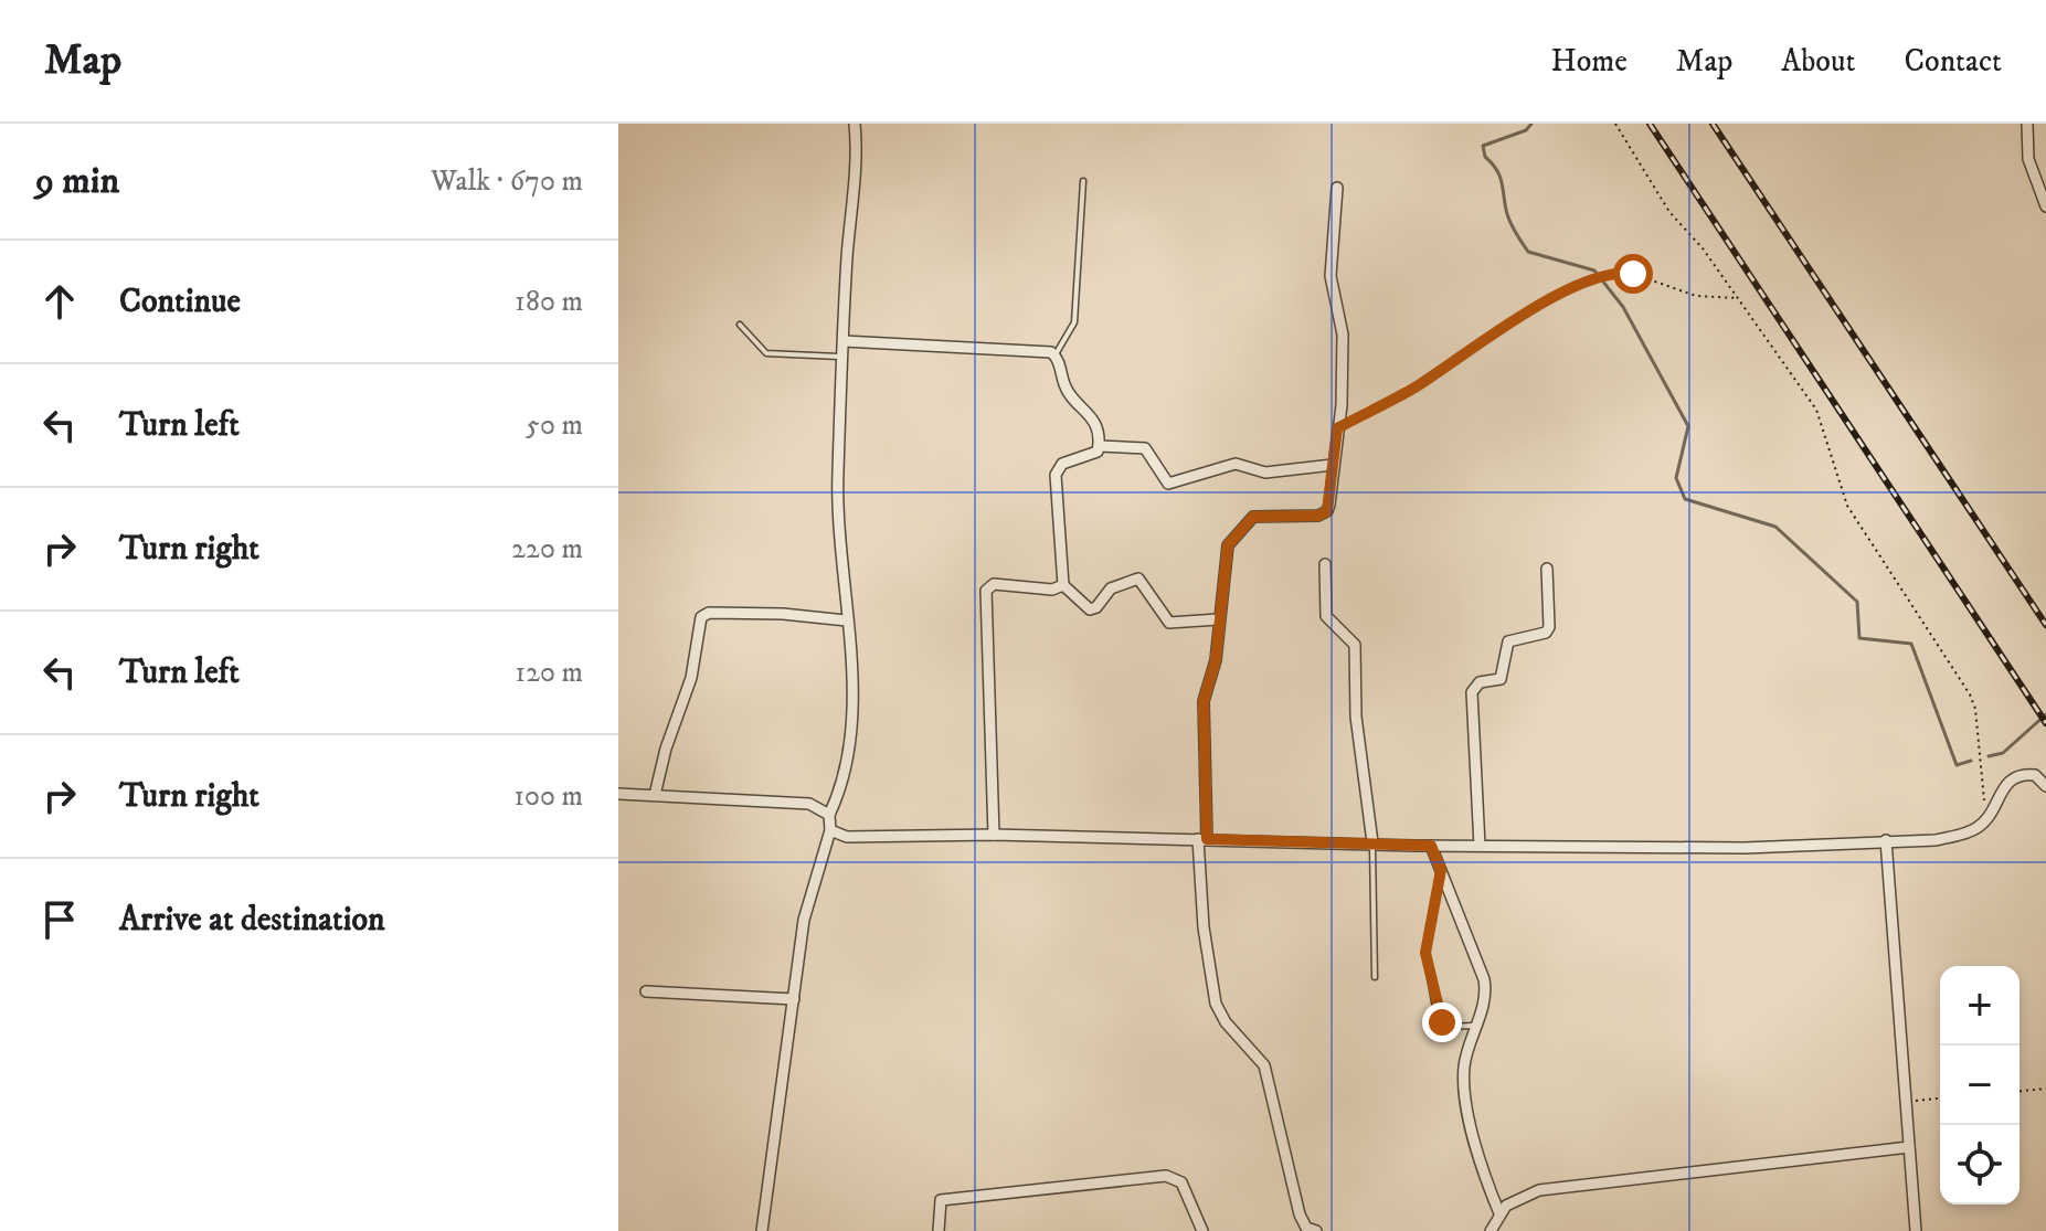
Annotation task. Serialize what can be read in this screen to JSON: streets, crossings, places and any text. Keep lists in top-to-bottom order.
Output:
{
  "page": {
    "header": "Map",
    "nav": [
      "Home",
      "Map",
      "About",
      "Contact"
    ],
    "heading": ["9 min", "Walk · 670 m"],
    "list": [
      ["Continue", "180 m"],
      ["Turn left", "50 m"],
      ["Turn right", "220 m"],
      ["Turn left", "120 m"],
      ["Turn right", "100 m"],
      "Arrive at destination"
    ],
    "map_buttons": ["+", "−"]
  }
}
